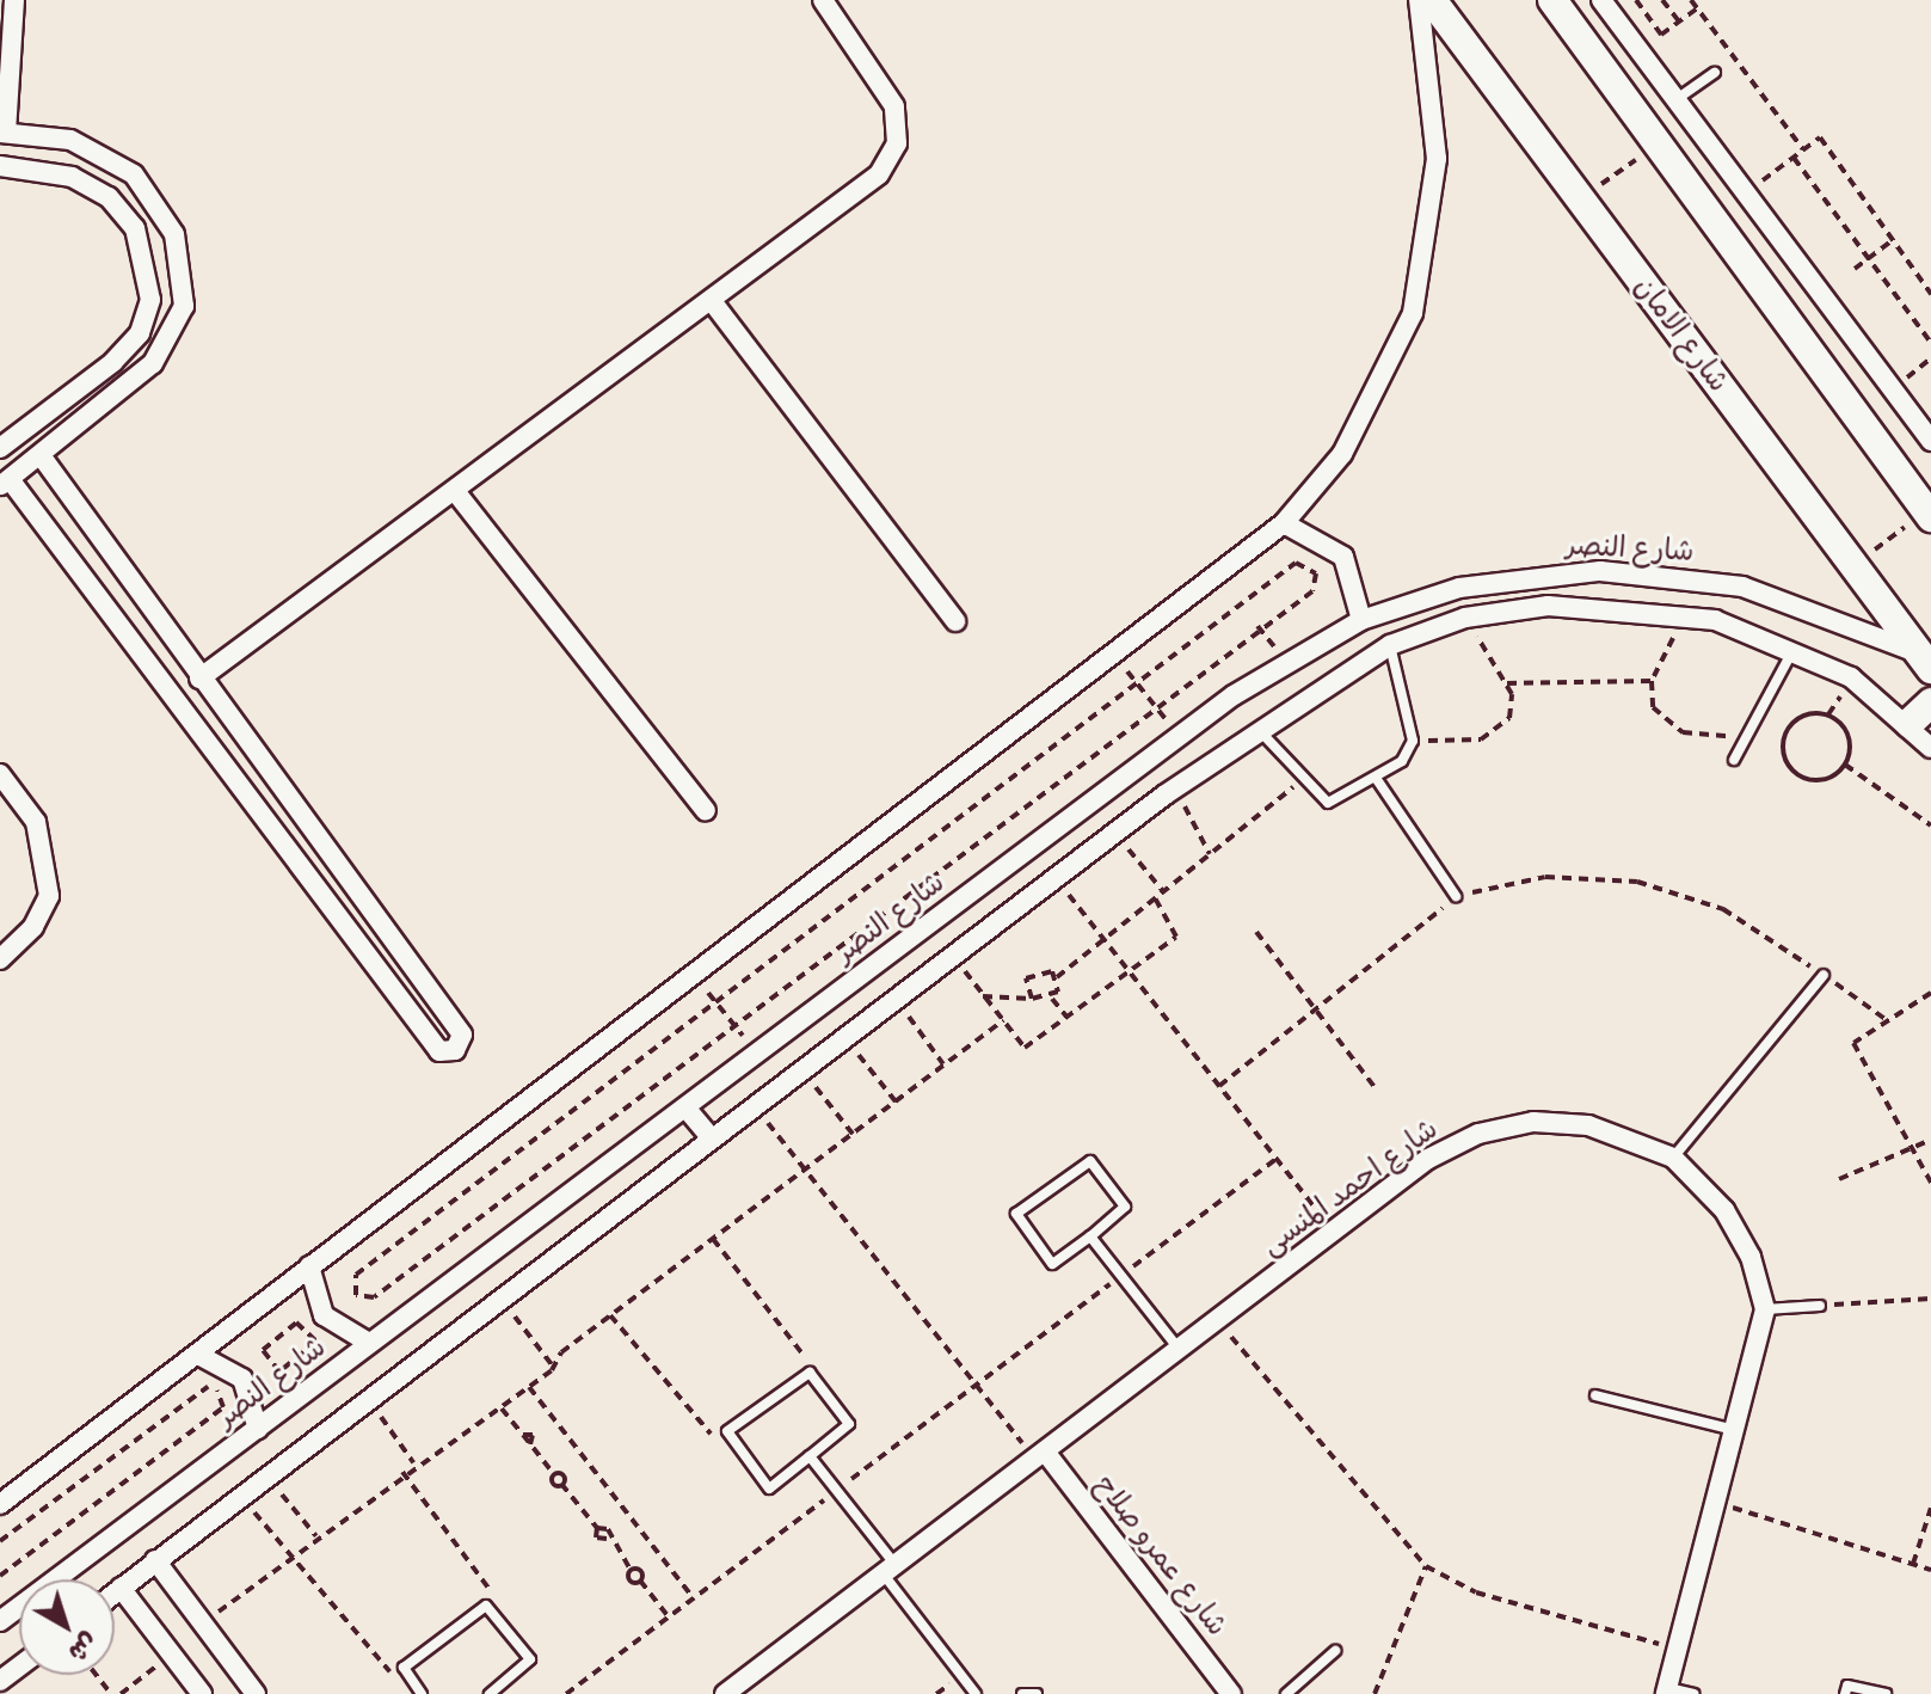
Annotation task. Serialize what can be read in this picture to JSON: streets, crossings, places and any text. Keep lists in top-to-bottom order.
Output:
{
  "streets": {
    "street": [
      "شارع الامان",
      "شارع النصر",
      "شارع احمد المنسى",
      "شارع عمرو صلاح"
    ]
  },
  "crossings": [
    ["شارع الامان", "شارع النصر"],
    ["شارع احمد المنسى", "شارع عمرو صلاح"]
  ],
  "north": "bottom right"
}
